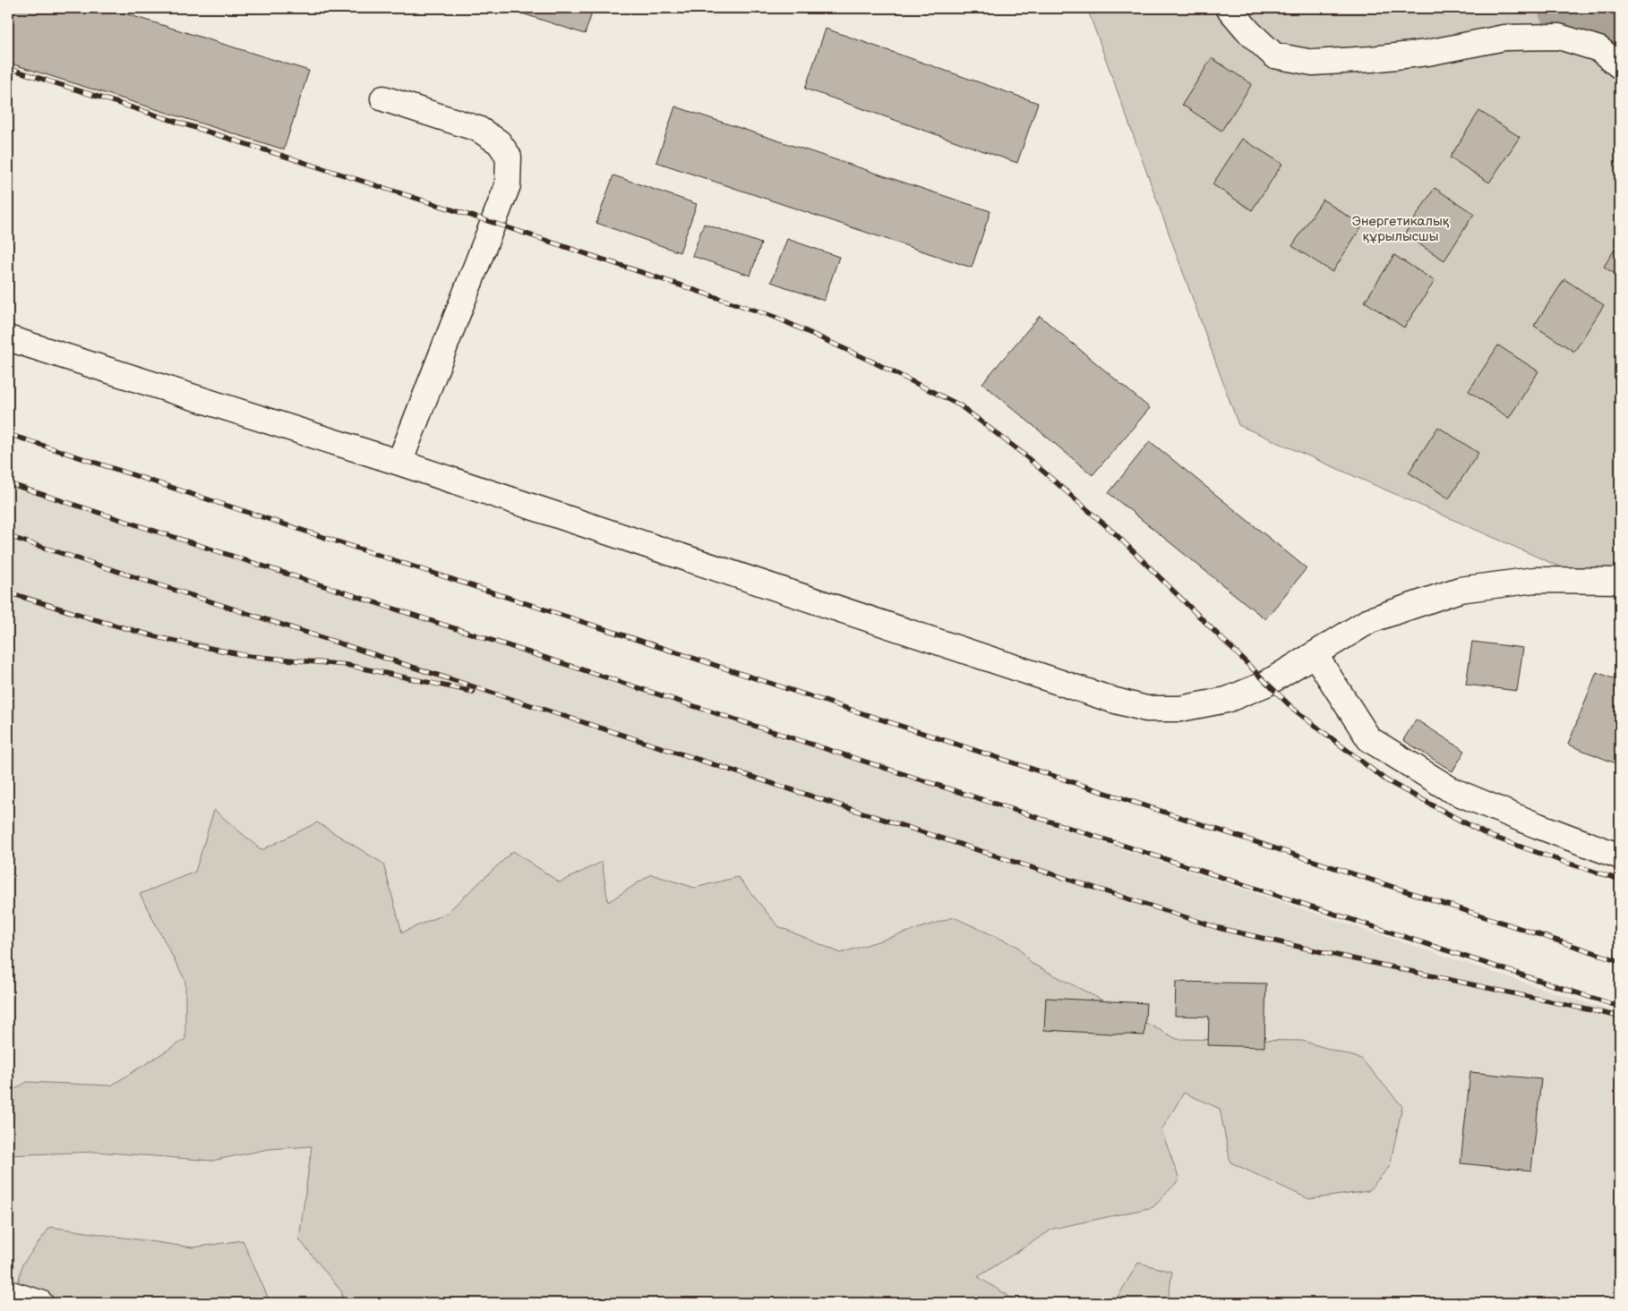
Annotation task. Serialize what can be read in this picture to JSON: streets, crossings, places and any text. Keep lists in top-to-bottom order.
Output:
{
  "parks": ["Энергетикалық құрылысшы"]
}
